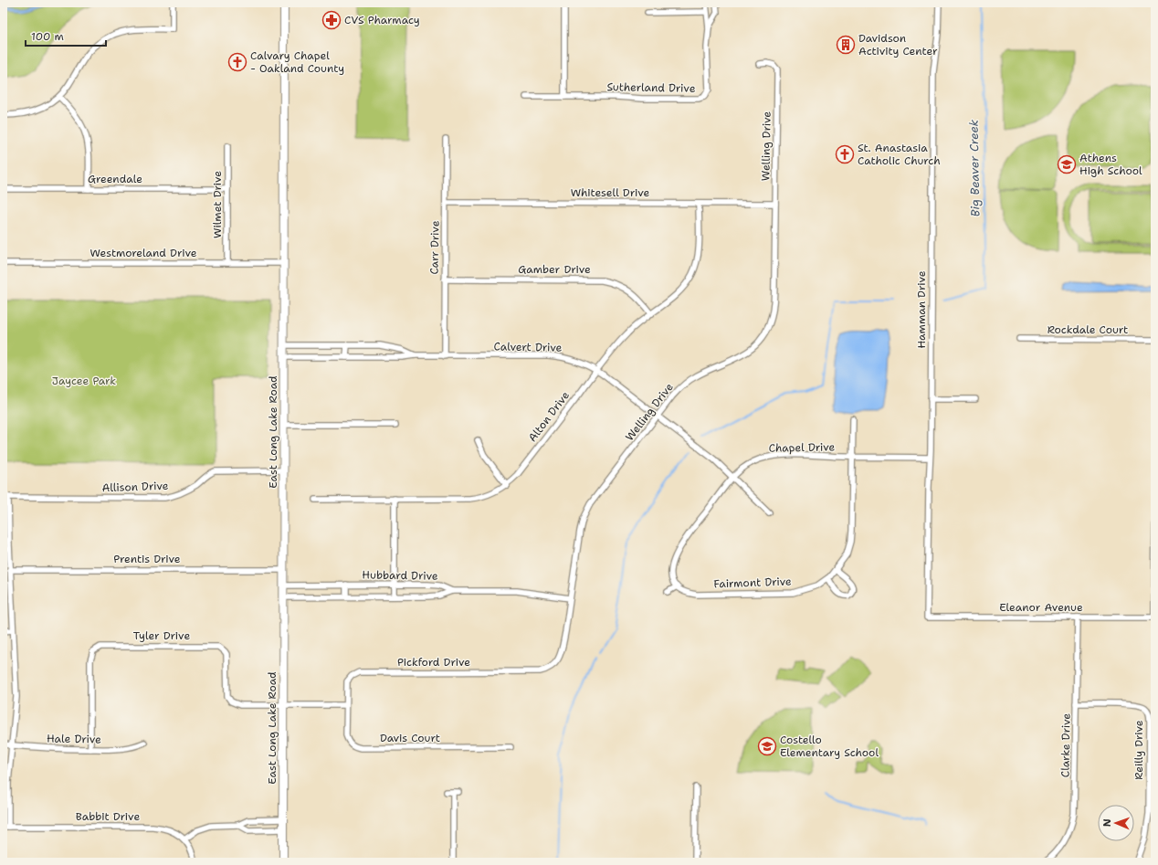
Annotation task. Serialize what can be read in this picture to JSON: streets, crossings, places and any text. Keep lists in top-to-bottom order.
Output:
{
  "streets": {
    "main road": ["East Long Lake Road"],
    "street": [
      "Sutherland Drive",
      "Welling Drive",
      "Greendale",
      "Whitesell Drive",
      "Wilmet Drive",
      "Carr Drive",
      "Westmoreland Drive",
      "Gamber Drive",
      "Hamman Drive",
      "Rockdale Court",
      "Calvert Drive",
      "Alton Drive",
      "Chapel Drive",
      "Allison Drive",
      "Prentis Drive",
      "Hubbard Drive",
      "Fairmont Drive",
      "Eleanor Avenue",
      "Tyler Drive",
      "Pickford Drive",
      "Davis Court",
      "Hale Drive",
      "Clarke Drive",
      "Reilly Drive",
      "Babbit Drive"
    ]
  },
  "crossings": [
    ["Welling Drive", "Whitesell Drive"],
    ["Welling Drive", "Calvert Drive"],
    ["Welling Drive", "Hubbard Drive"],
    ["Welling Drive", "Pickford Drive"],
    ["Greendale", "Wilmet Drive"],
    ["Whitesell Drive", "Carr Drive"],
    ["Whitesell Drive", "Alton Drive"],
    ["Wilmet Drive", "Westmoreland Drive"],
    ["Carr Drive", "Gamber Drive"],
    ["Carr Drive", "Calvert Drive"],
    ["Westmoreland Drive", "East Long Lake Road"],
    ["Gamber Drive", "Alton Drive"],
    ["Hamman Drive", "Chapel Drive"],
    ["Hamman Drive", "Eleanor Avenue"],
    ["Calvert Drive", "Alton Drive"],
    ["Calvert Drive", "East Long Lake Road"],
    ["Calvert Drive", "Chapel Drive"],
    ["East Long Lake Road", "Allison Drive"],
    ["East Long Lake Road", "Prentis Drive"],
    ["East Long Lake Road", "Hubbard Drive"],
    ["East Long Lake Road", "Tyler Drive"],
    ["Chapel Drive", "Fairmont Drive"],
    ["Eleanor Avenue", "Clarke Drive"],
    ["Tyler Drive", "Hale Drive"],
    ["Pickford Drive", "Davis Court"],
    ["Clarke Drive", "Reilly Drive"]
  ],
  "water": ["Big Beaver Creek"],
  "parks": ["Jaycee Park"],
  "places": {
    "pharmacy": ["CVS Pharmacy"],
    "building": ["Davidson Activity Center"],
    "church": ["Calvary Chapel - Oakland County", "St. Anastasia Catholic Church"],
    "school or university": ["Athens High School", "Costello Elementary School"]
  },
  "scale_bar": "100 m",
  "north": "left"
}
